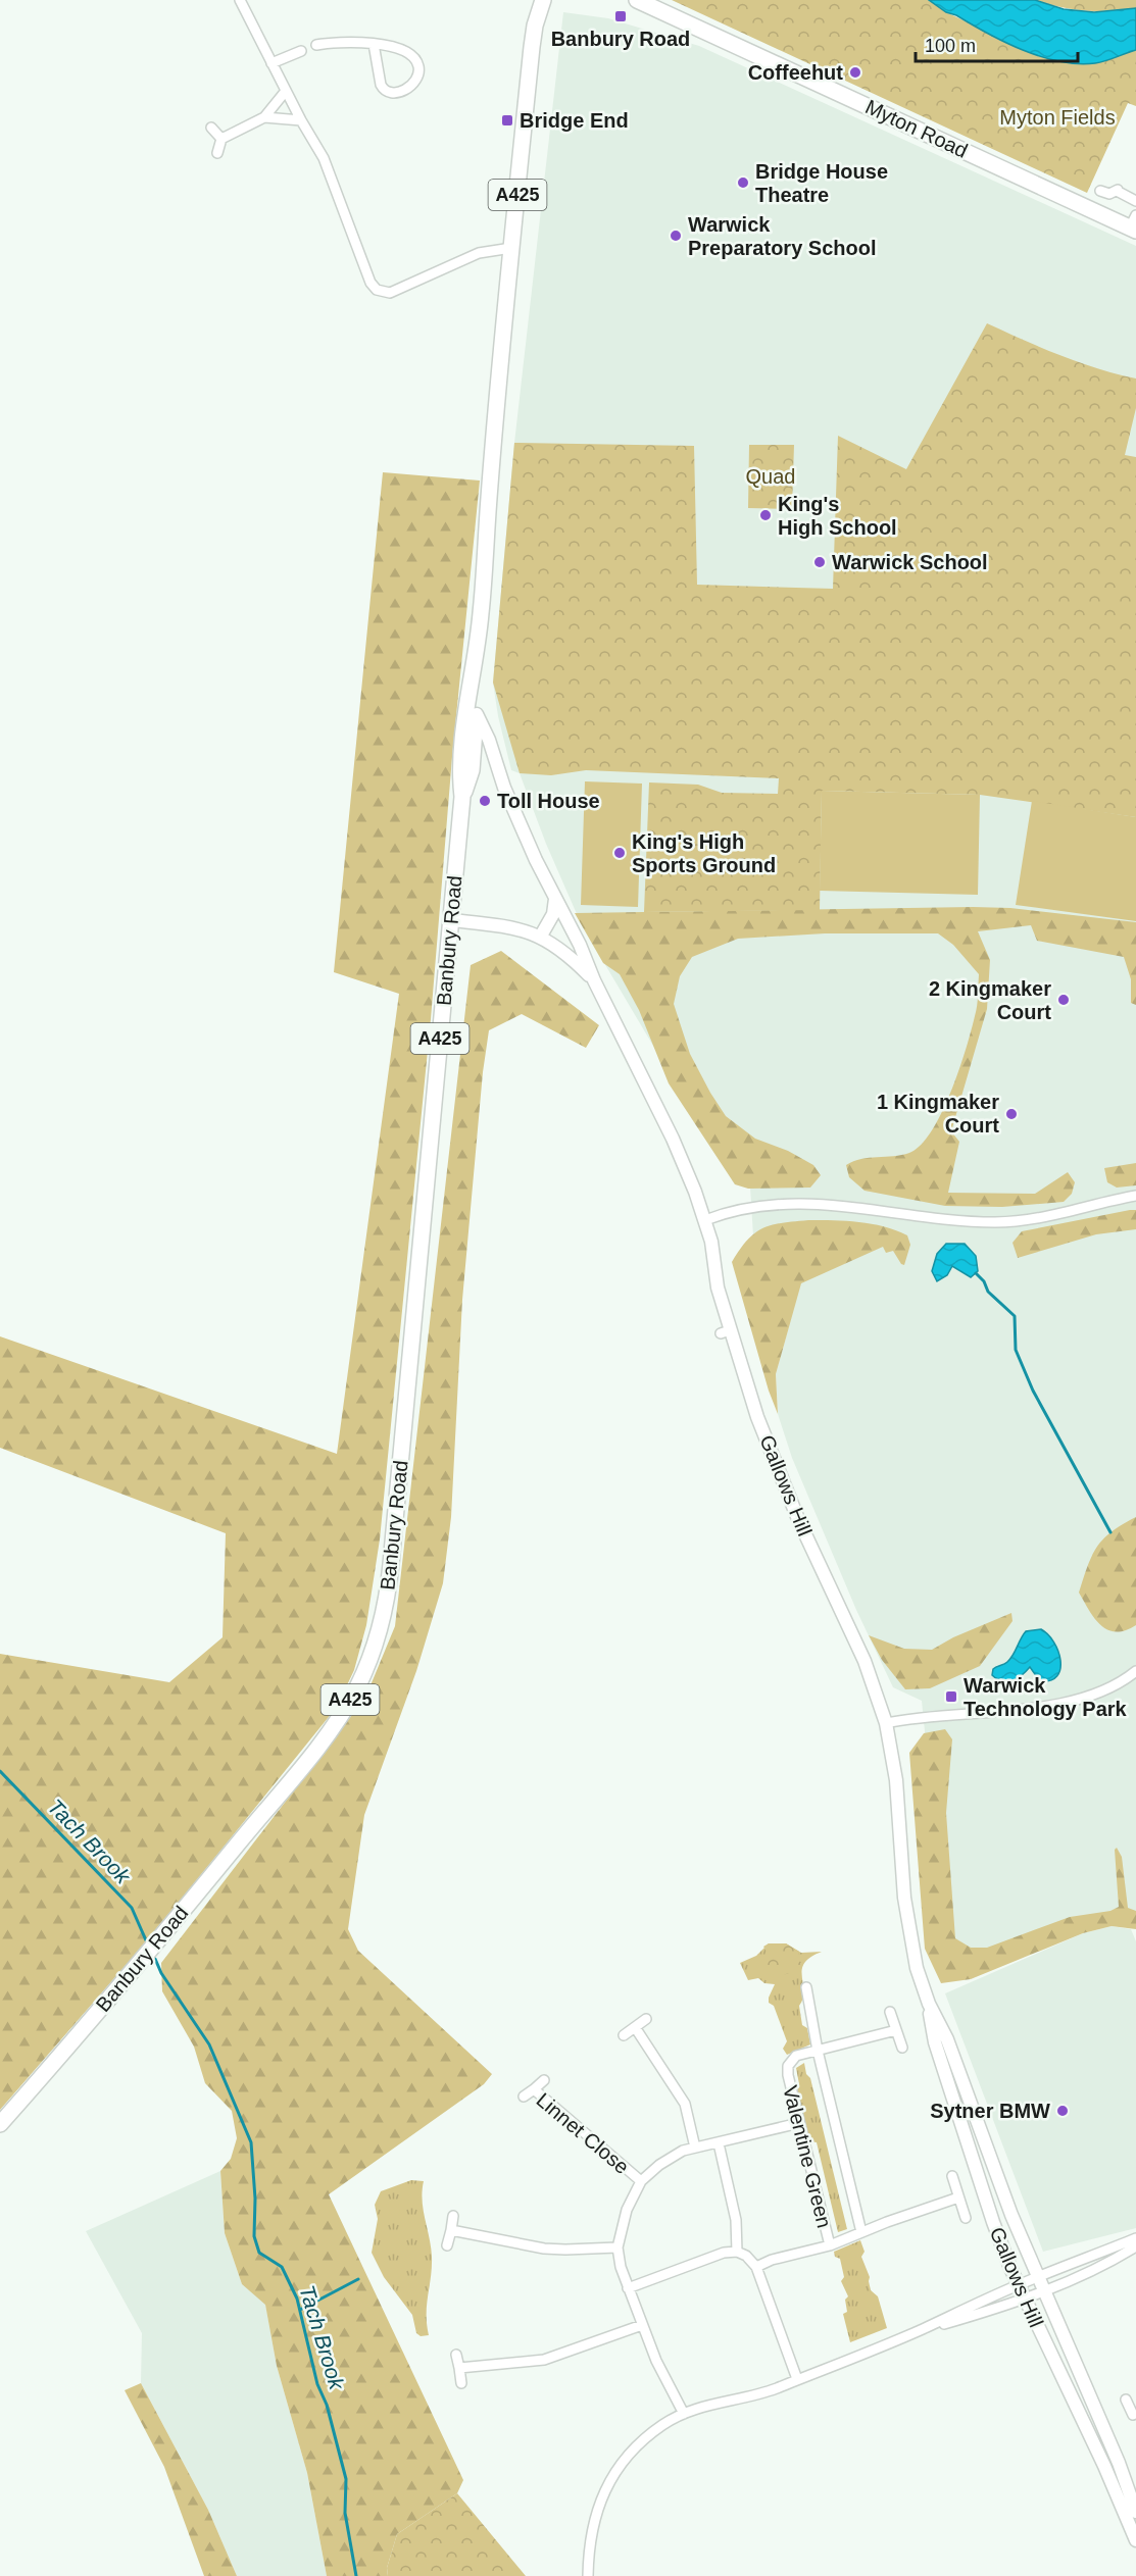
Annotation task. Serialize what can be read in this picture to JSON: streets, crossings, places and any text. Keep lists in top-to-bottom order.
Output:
{
  "streets": {
    "main road": ["Myton Road", "A425", "Banbury Road"],
    "street": ["Gallows Hill", "Linnet Close", "Valentine Green"]
  },
  "crossings": [
    ["Banbury Road", "Gallows Hill"]
  ],
  "water": ["Tach Brook"],
  "parks": ["Myton Fields", "Quad"],
  "places": {
    "transit": ["Banbury Road", "Bridge End", "Warwick Technology Park"],
    "other": [
      "Coffeehut",
      "Bridge House Theatre",
      "Warwick Preparatory School",
      "King's High School",
      "Warwick School",
      "Toll House",
      "King's High Sports Ground",
      "2 Kingmaker Court",
      "1 Kingmaker Court",
      "Sytner BMW"
    ]
  },
  "scale_bar": "100 m"
}
